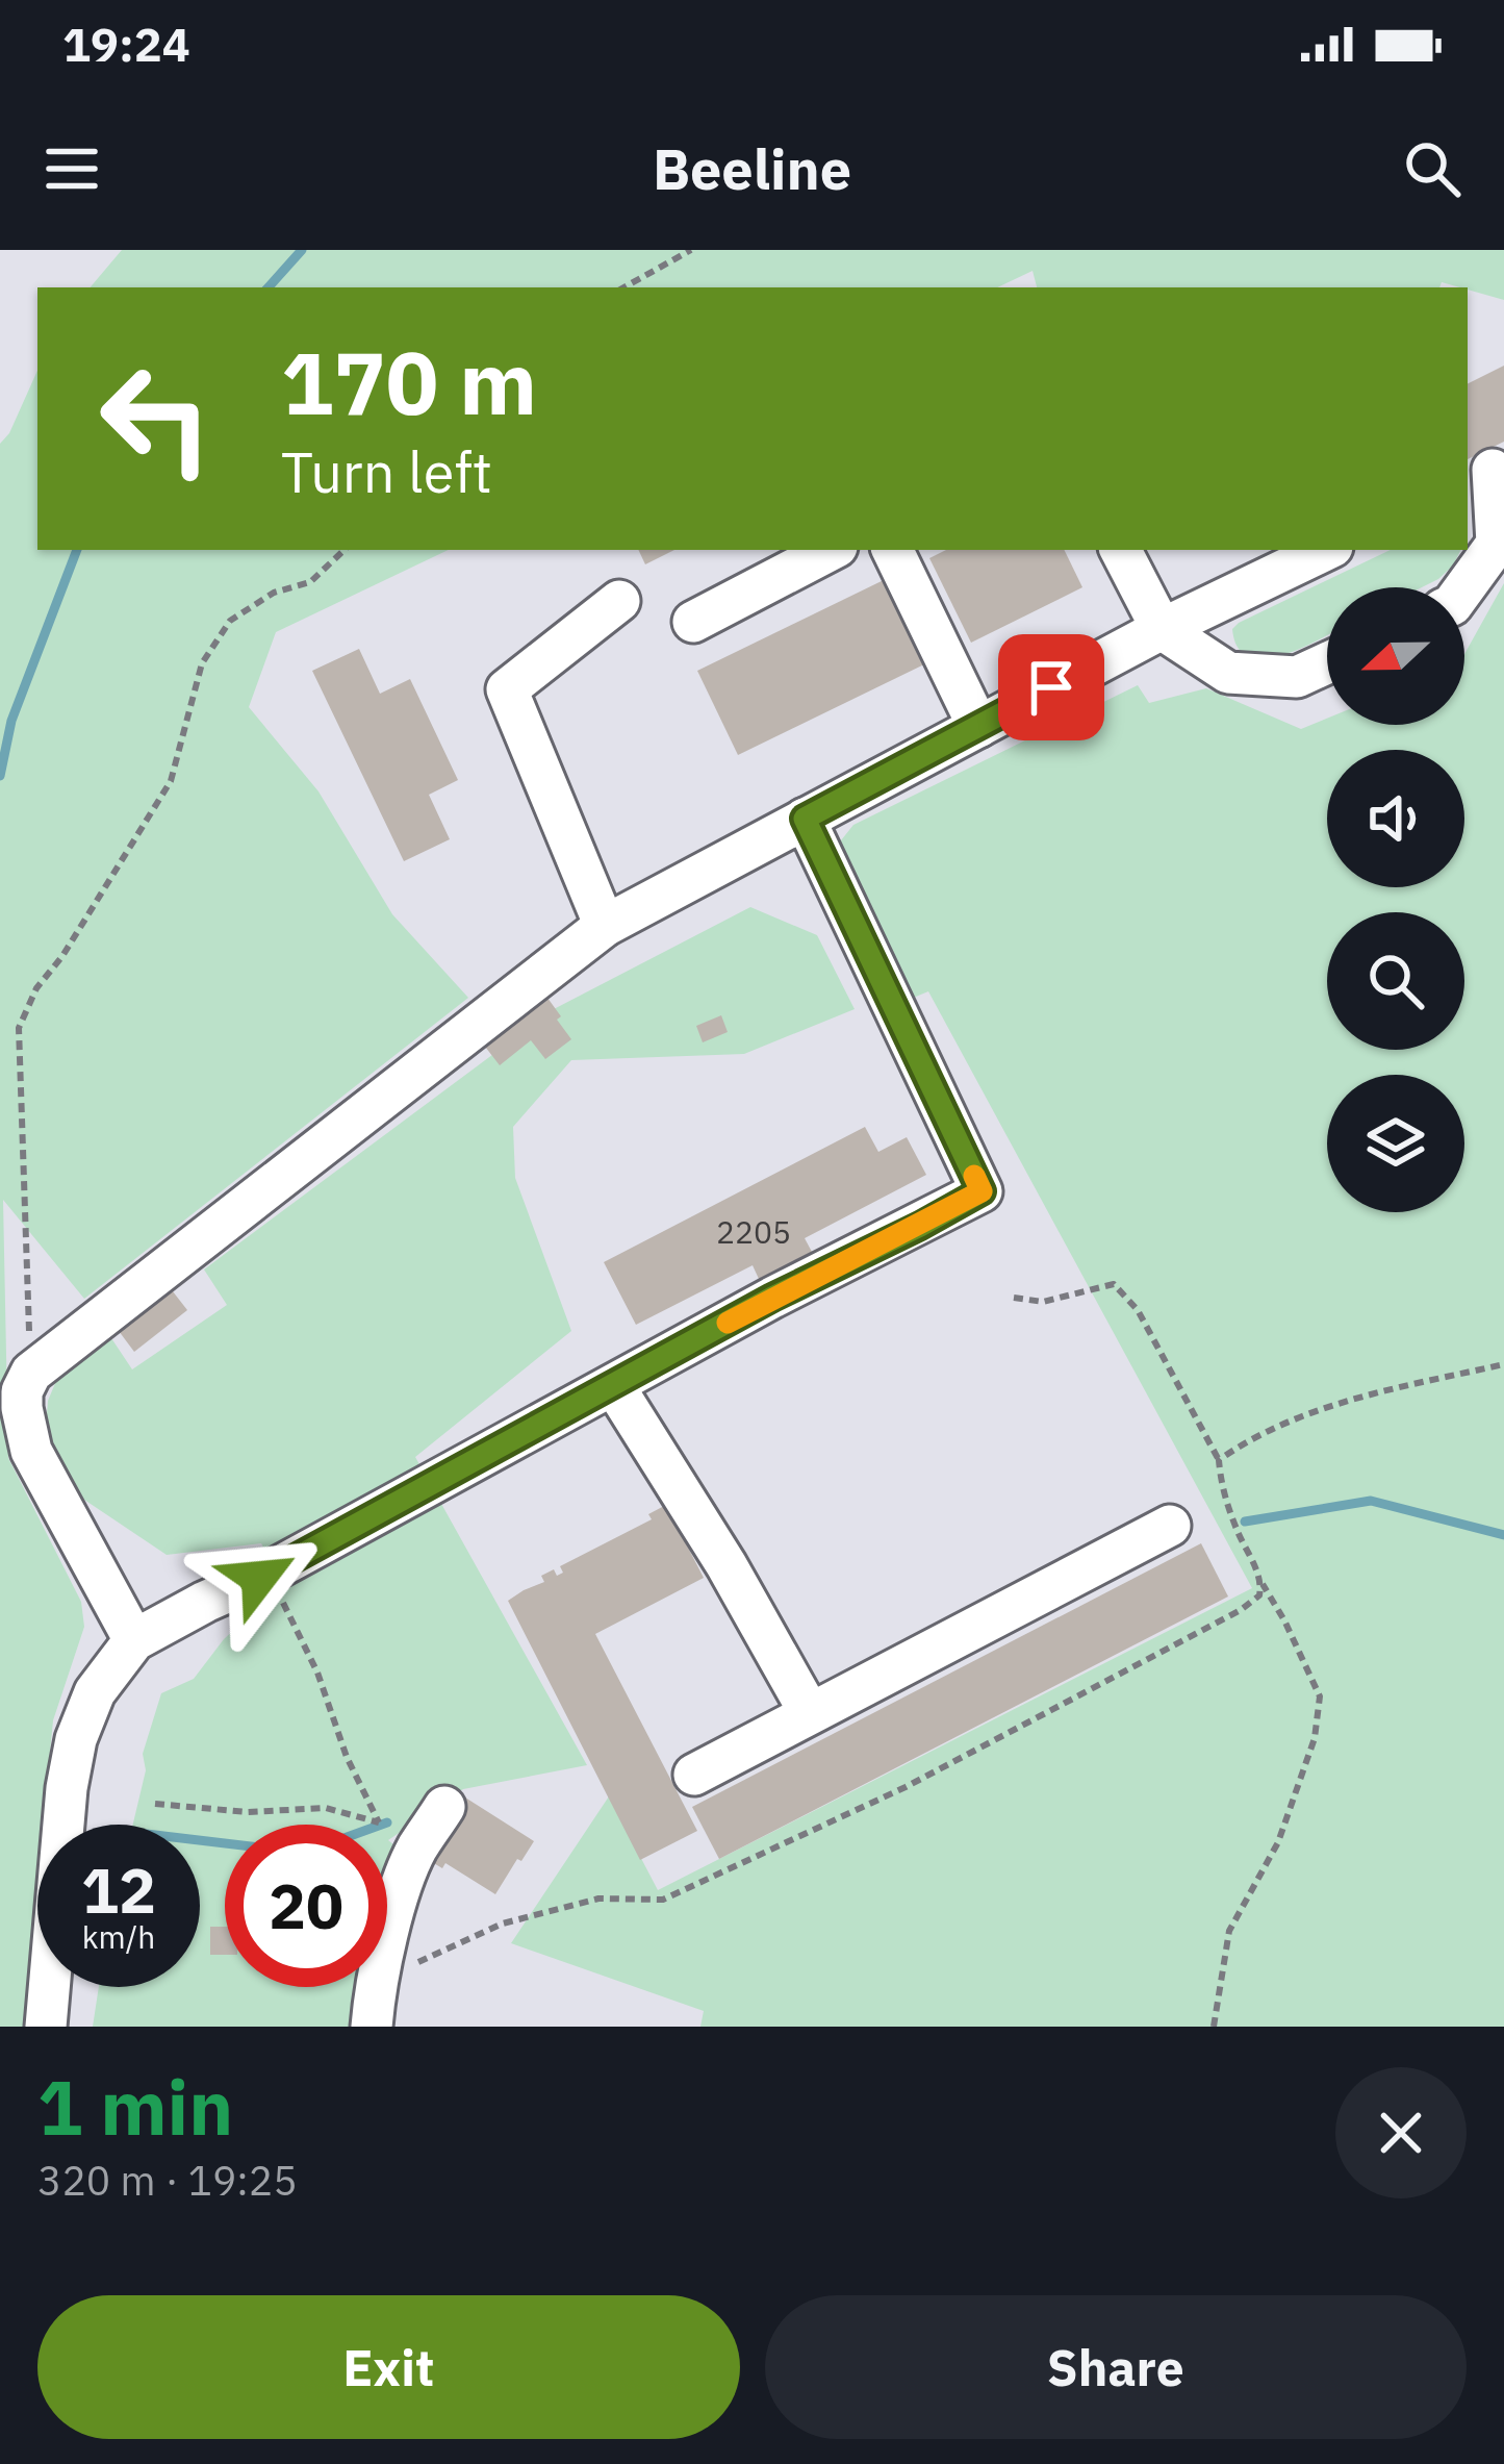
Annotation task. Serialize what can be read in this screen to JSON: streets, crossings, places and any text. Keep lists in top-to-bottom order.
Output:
{
  "house_numbers": ["2205"],
  "north": "left",
  "page": {
    "status": "19:24",
    "header": "Beeline",
    "turn": ["170 m", "Turn left"],
    "speed": "12 km/h",
    "limit": "20",
    "heading": ["1 min", "320 m · 19:25"],
    "buttons": ["Exit", "Share"]
  }
}
